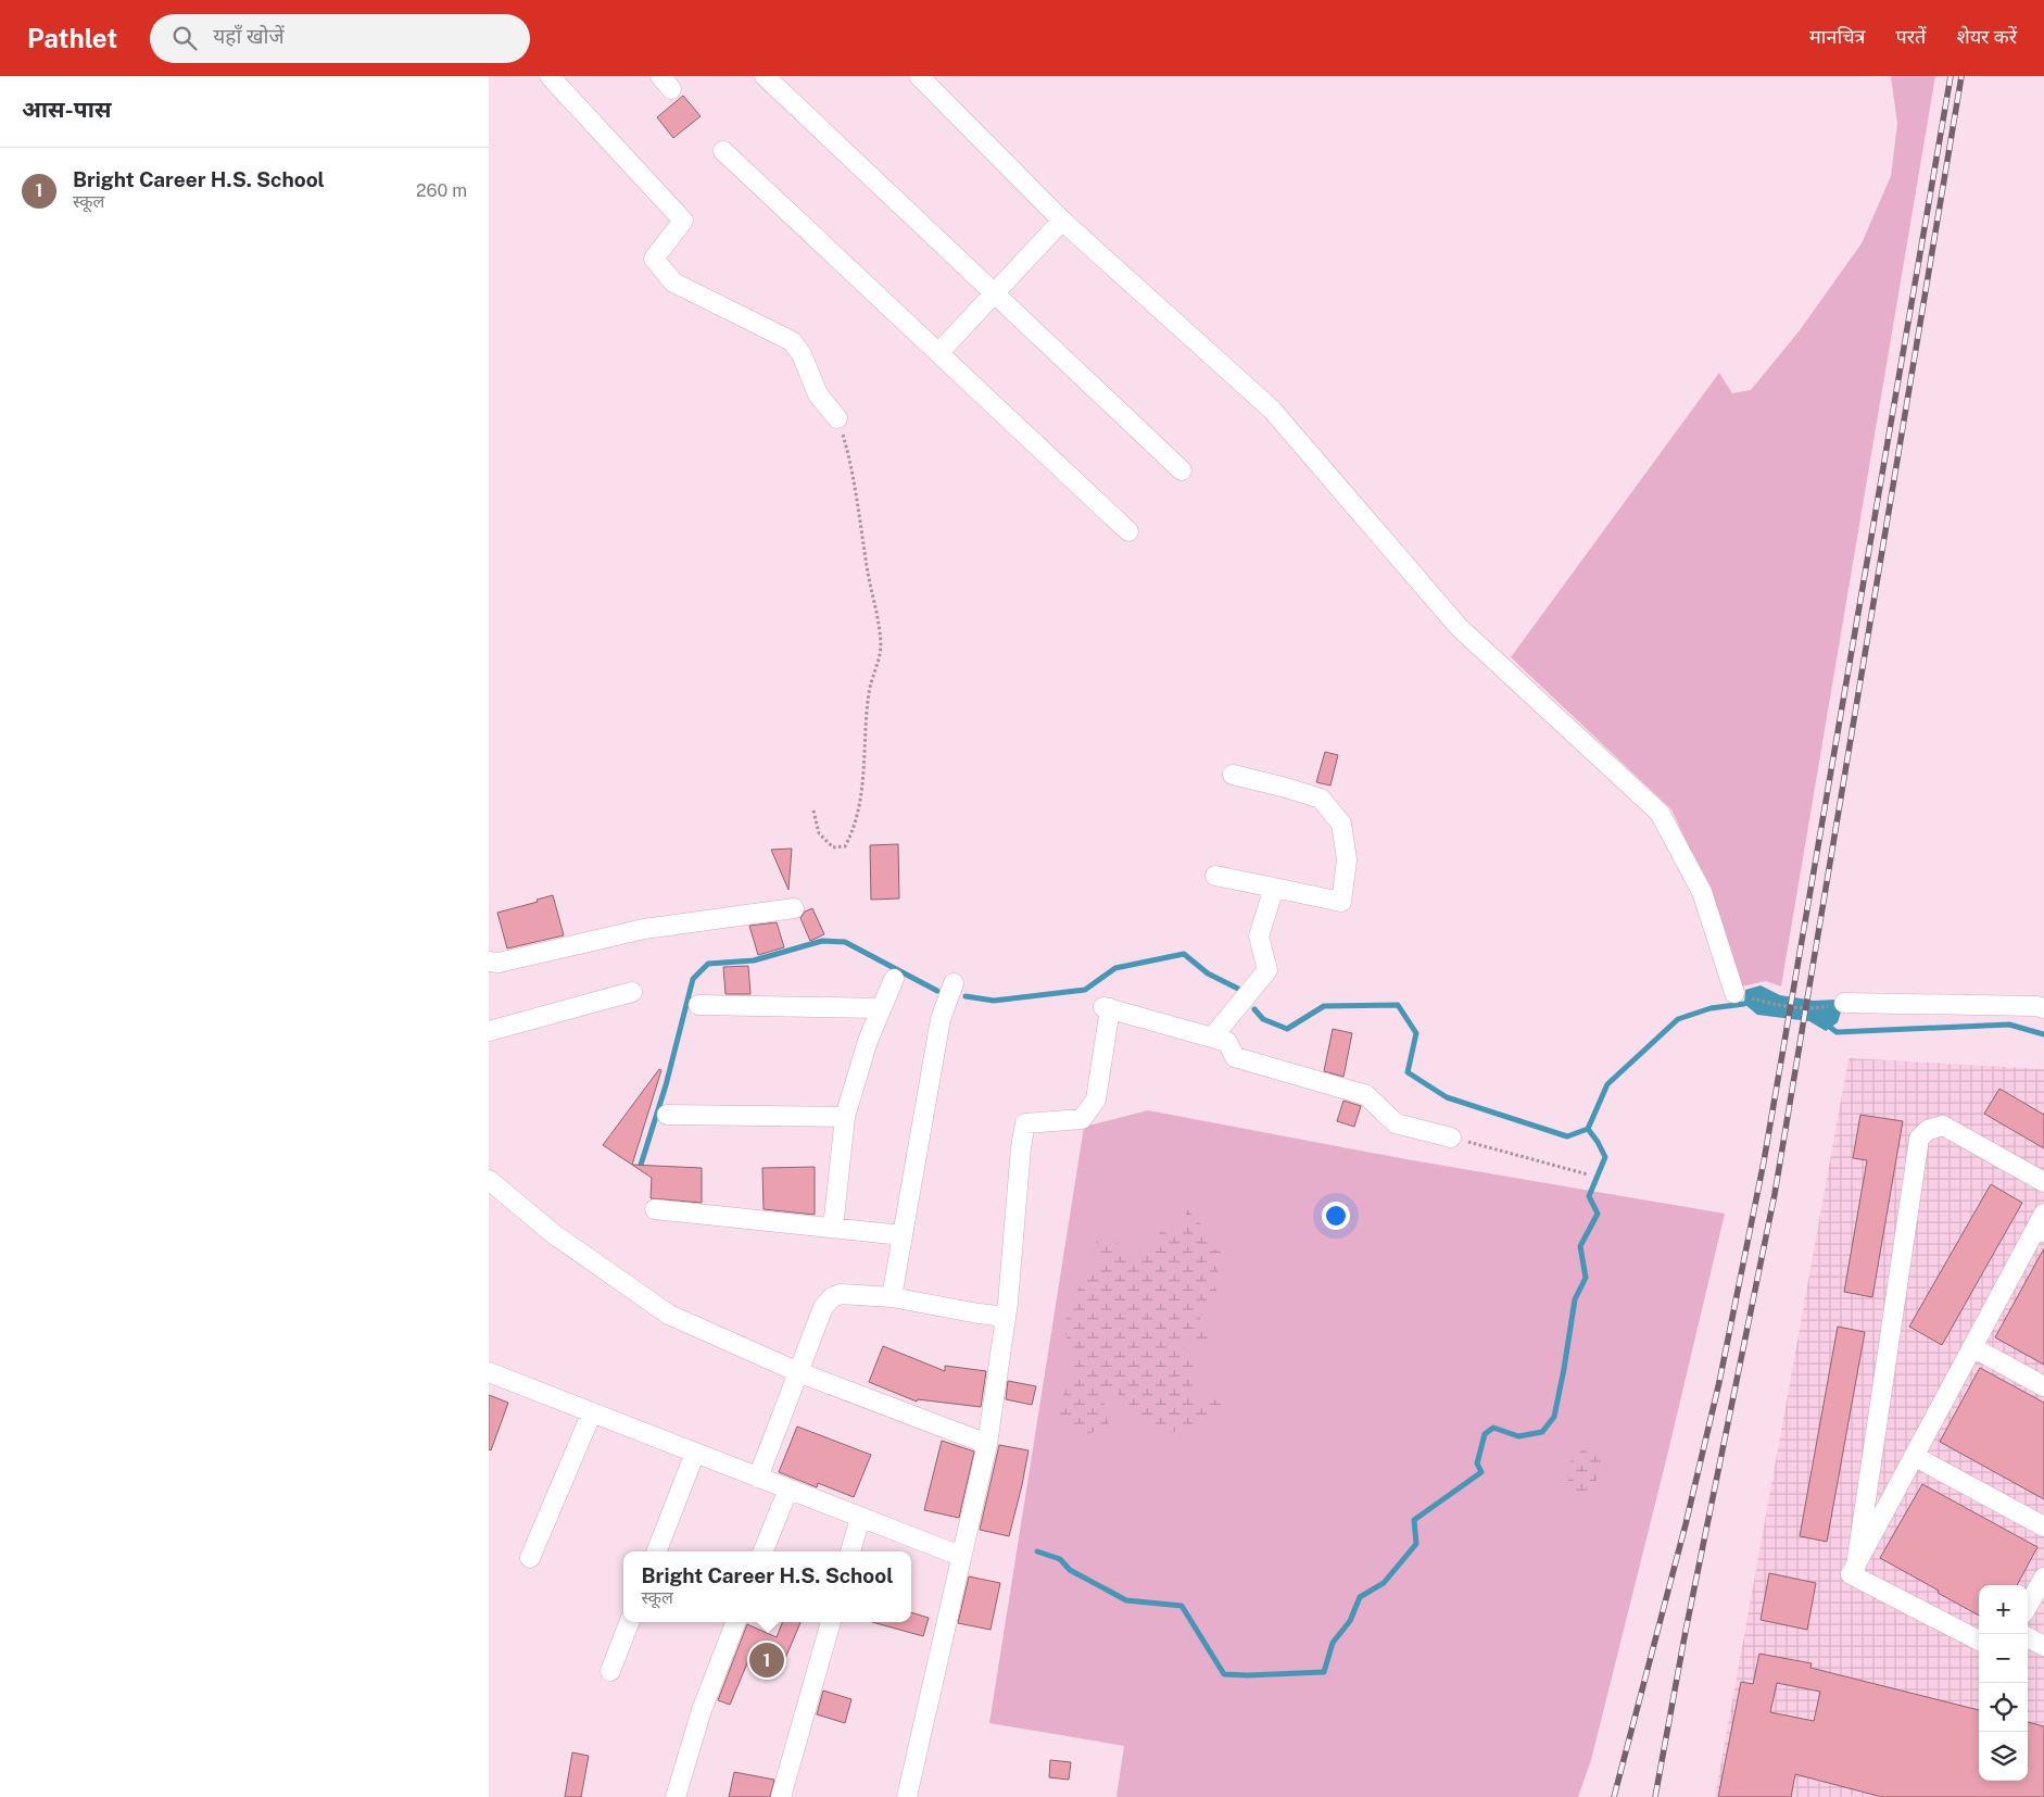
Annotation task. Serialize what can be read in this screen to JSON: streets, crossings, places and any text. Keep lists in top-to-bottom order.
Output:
{
  "page": {
    "header": "Pathlet",
    "search": "यहाँ खोजें",
    "nav": ["मानचित्र", "परतें", "शेयर करें"],
    "heading": "आस-पास",
    "list": [
      {
        "mark": "1",
        "name": "Bright Career H.S. School",
        "note": "स्कूल",
        "value": "260 m"
      }
    ],
    "popup": ["Bright Career H.S. School", "स्कूल"],
    "map_buttons": ["+", "−"],
    "pins": "1"
  }
}
